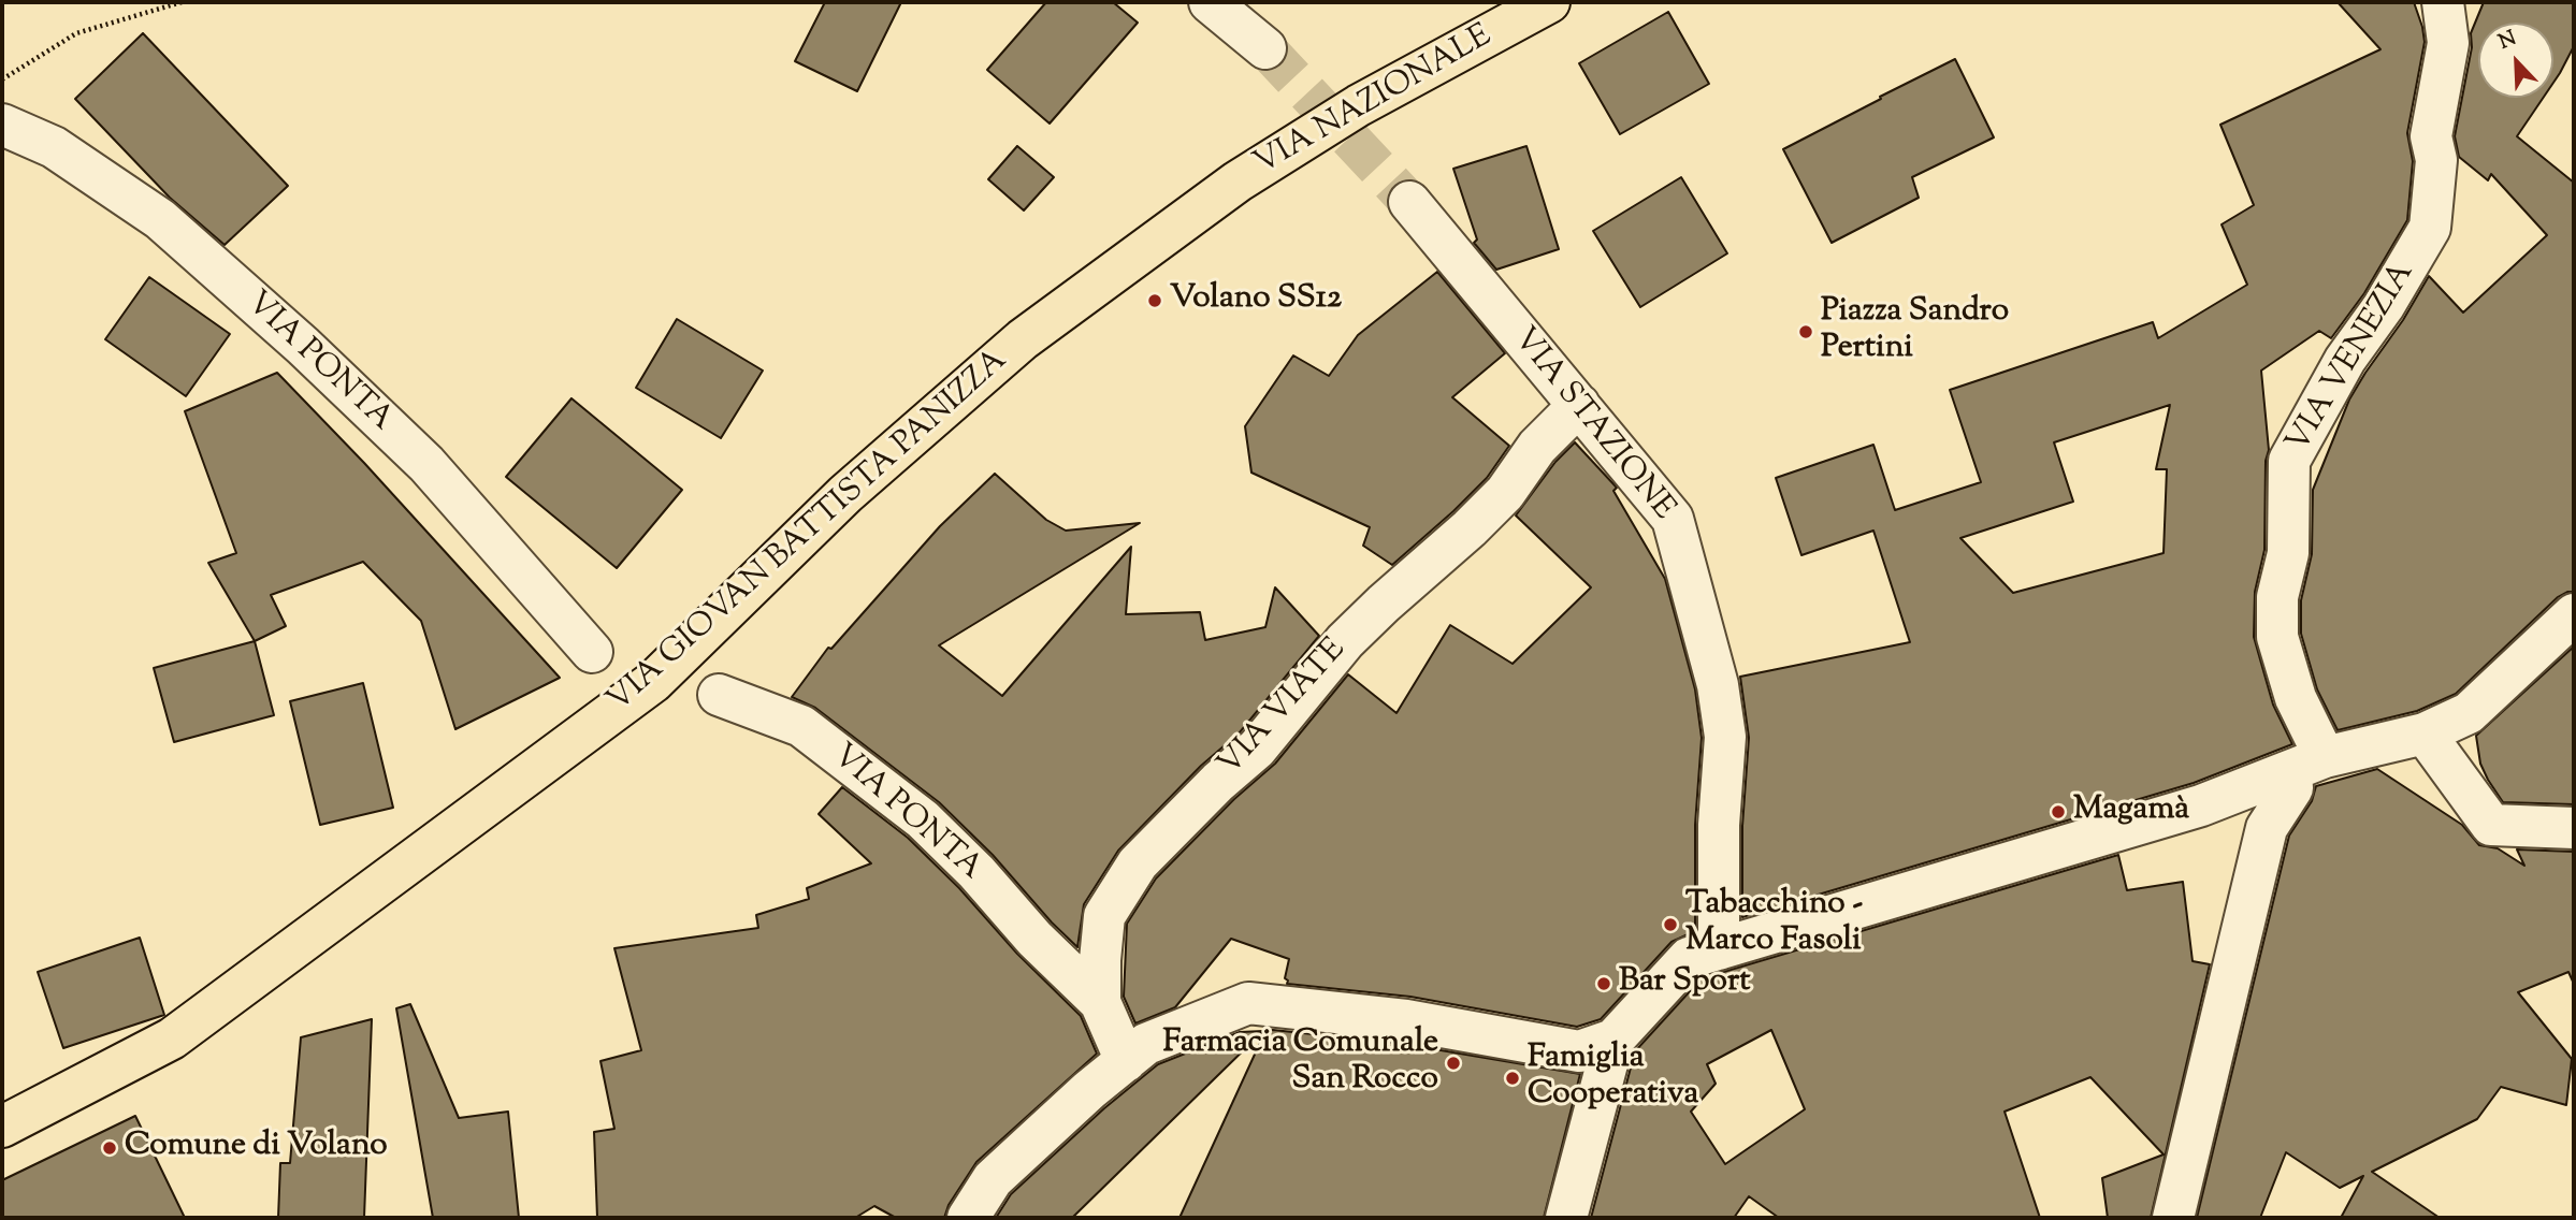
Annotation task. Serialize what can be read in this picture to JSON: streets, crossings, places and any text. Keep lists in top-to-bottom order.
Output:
{
  "streets": {
    "main road": ["VIA NAZIONALE", "VIA GIOVAN BATTISTA PANIZZA"],
    "street": [
      "VIA VENEZIA",
      "VIA PONTA",
      "VIA STAZIONE",
      "VIA VIATE"
    ]
  },
  "crossings": [
    ["VIA NAZIONALE", "VIA GIOVAN BATTISTA PANIZZA"],
    ["VIA PONTA", "VIA VIATE"],
    ["VIA STAZIONE", "VIA VIATE"]
  ],
  "places": [
    "Volano SS12",
    "Piazza Sandro Pertini",
    "Magamà",
    "Tabacchino - Marco Fasoli",
    "Bar Sport",
    "Farmacia Comunale San Rocco",
    "Famiglia Cooperativa",
    "Comune di Volano"
  ],
  "north": "top left"
}
